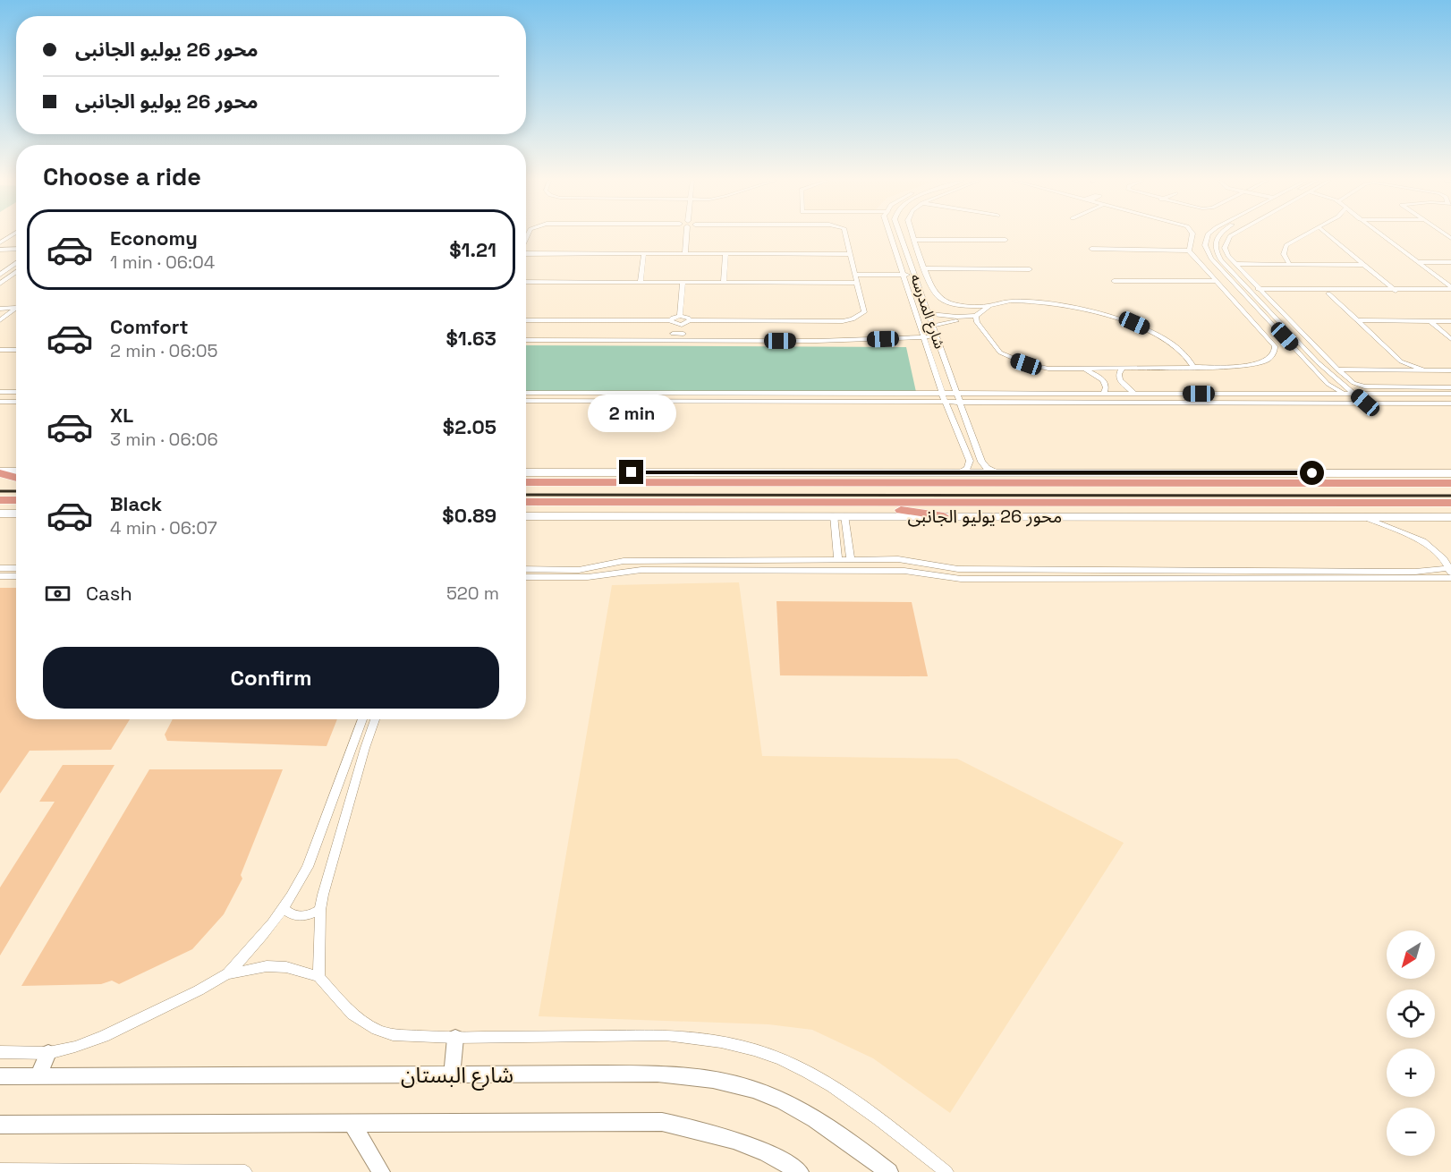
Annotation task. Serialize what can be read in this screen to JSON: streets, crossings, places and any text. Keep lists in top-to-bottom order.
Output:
{
  "streets": {
    "main road": ["محور 26 يوليو الجانبى"],
    "street": ["شارع المدرسه", "شارع البستان"]
  },
  "north": "bottom left",
  "page": {
    "banner": ["محور 26 يوليو الجانبى", "محور 26 يوليو الجانبى"],
    "heading": "Choose a ride",
    "list": [
      {
        "name": "Economy",
        "note": "1 min · 06:04",
        "value": "$1.21"
      },
      {
        "name": "Comfort",
        "note": "2 min · 06:05",
        "value": "$1.63"
      },
      {
        "name": "XL",
        "note": "3 min · 06:06",
        "value": "$2.05"
      },
      {
        "name": "Black",
        "note": "4 min · 06:07",
        "value": "$0.89"
      }
    ],
    "bubble": "2 min",
    "pay": ["Cash", "520 m"],
    "buttons": "Confirm",
    "map_buttons": ["+", "−"]
  }
}
